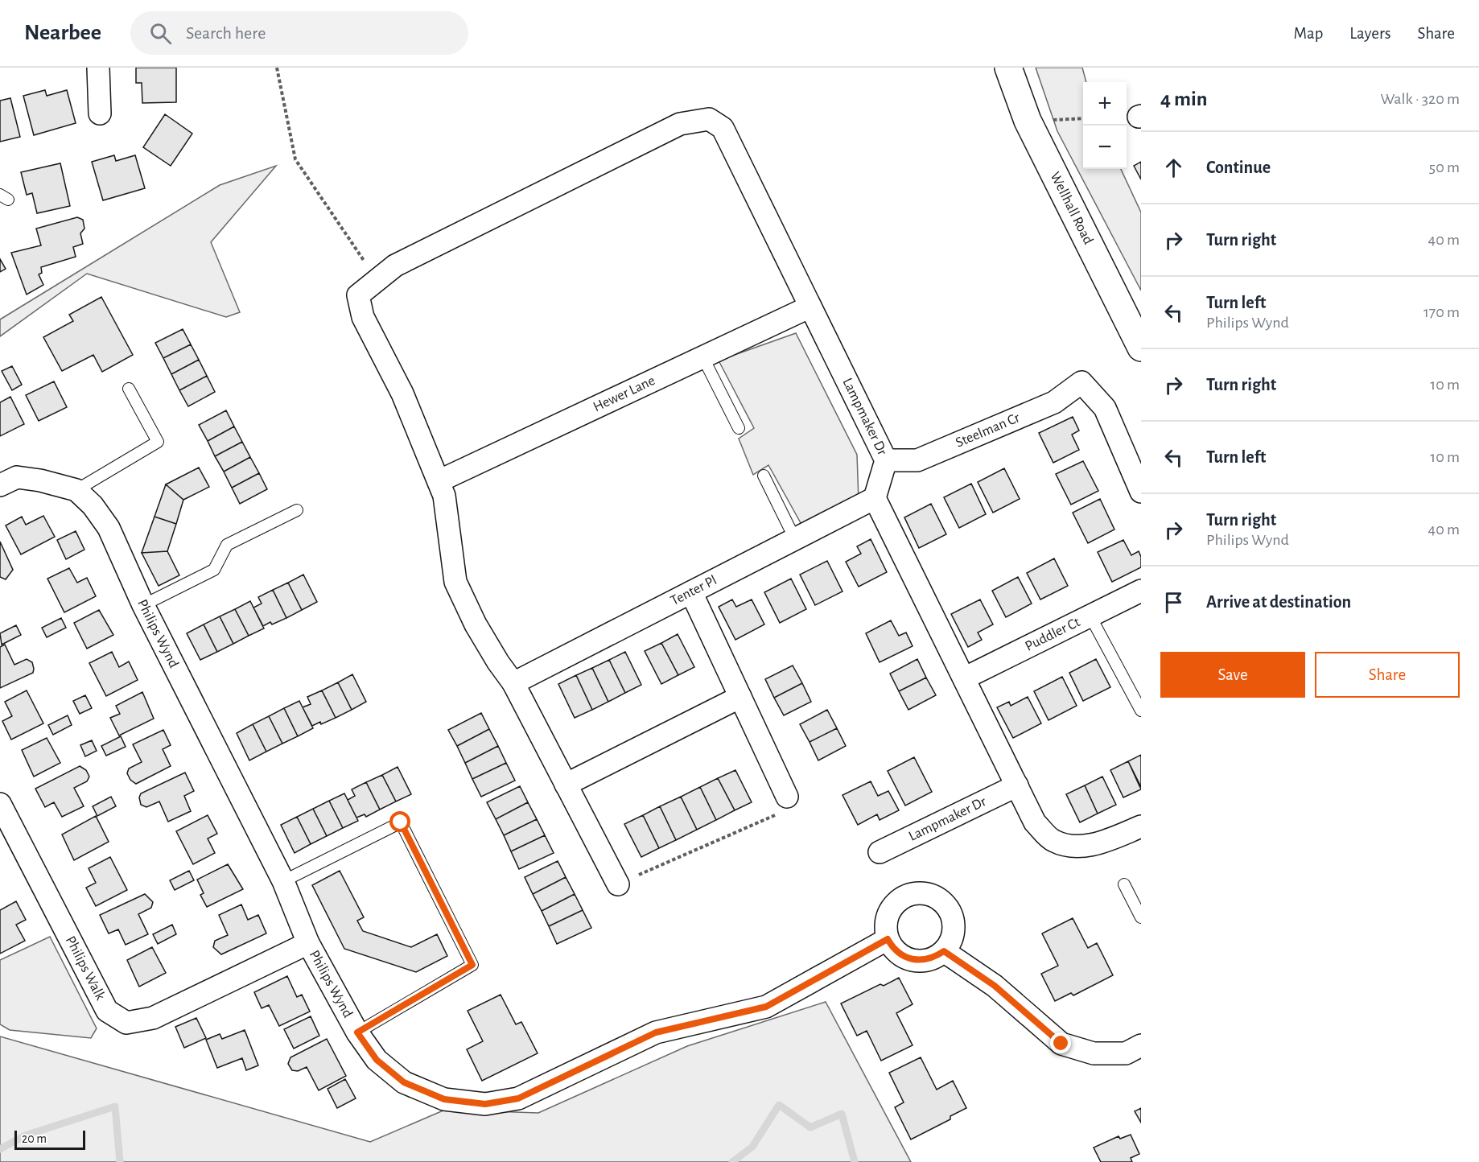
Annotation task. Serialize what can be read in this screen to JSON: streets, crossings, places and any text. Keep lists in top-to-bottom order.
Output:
{
  "streets": {
    "street": [
      "Wellhall Road",
      "Hewer Lane",
      "Lampmaker Dr",
      "Steelman Cr",
      "Tenter Pl",
      "Philips Wynd",
      "Puddler Ct",
      "Philips Walk"
    ]
  },
  "crossings": [
    ["Hewer Lane", "Lampmaker Dr"],
    ["Lampmaker Dr", "Steelman Cr"],
    ["Lampmaker Dr", "Tenter Pl"],
    ["Philips Wynd", "Philips Walk"]
  ],
  "scale_bar": "20 m",
  "page": {
    "header": "Nearbee",
    "search": "Search here",
    "nav": ["Map", "Layers", "Share"],
    "heading": ["4 min", "Walk · 320 m"],
    "map_buttons": ["+", "−"],
    "list": [
      ["Continue", "50 m"],
      ["Turn right", "40 m"],
      ["Turn left", "Philips Wynd", "170 m"],
      ["Turn right", "10 m"],
      ["Turn left", "10 m"],
      ["Turn right", "Philips Wynd", "40 m"],
      "Arrive at destination"
    ],
    "buttons": ["Save", "Share"],
    "scale": "20 m"
  }
}
